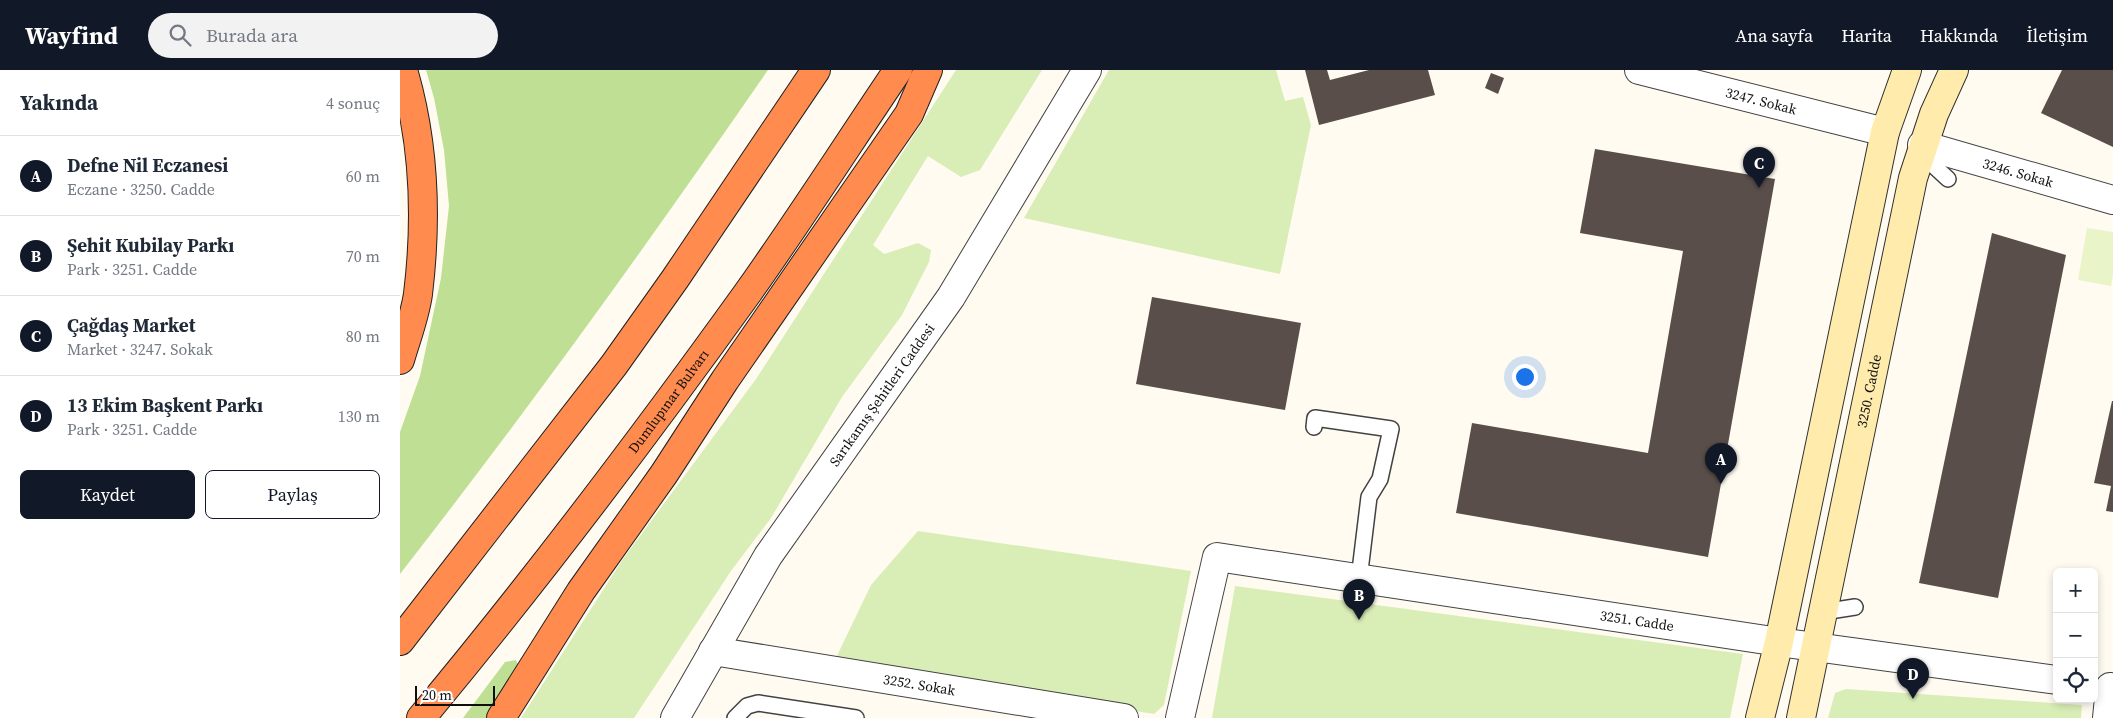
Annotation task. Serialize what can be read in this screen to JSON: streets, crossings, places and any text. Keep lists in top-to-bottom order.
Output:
{
  "streets": {
    "highway": ["Dumlupınar Bulvarı"],
    "street": [
      "3247. Sokak",
      "3246. Sokak",
      "3250. Cadde",
      "Sarıkamış Şehitleri Caddesi",
      "3251. Cadde",
      "3252. Sokak"
    ]
  },
  "crossings": [
    ["3246. Sokak", "3250. Cadde"],
    ["3250. Cadde", "3251. Cadde"],
    ["Sarıkamış Şehitleri Caddesi", "3252. Sokak"]
  ],
  "scale_bar": "20 m",
  "page": {
    "header": "Wayfind",
    "search": "Burada ara",
    "nav": [
      "Ana sayfa",
      "Harita",
      "Hakkında",
      "İletişim"
    ],
    "heading": ["Yakında", "4 sonuç"],
    "list": [
      {
        "mark": "A",
        "name": "Defne Nil Eczanesi",
        "note": "Eczane · 3250. Cadde",
        "value": "60 m"
      },
      {
        "mark": "B",
        "name": "Şehit Kubilay Parkı",
        "note": "Park · 3251. Cadde",
        "value": "70 m"
      },
      {
        "mark": "C",
        "name": "Çağdaş Market",
        "note": "Market · 3247. Sokak",
        "value": "80 m"
      },
      {
        "mark": "D",
        "name": "13 Ekim Başkent Parkı",
        "note": "Park · 3251. Cadde",
        "value": "130 m"
      }
    ],
    "pins": [
      "C",
      "A",
      "B",
      "D"
    ],
    "buttons": ["Kaydet", "Paylaş"],
    "map_buttons": ["+", "−"],
    "scale": "20 m"
  }
}
